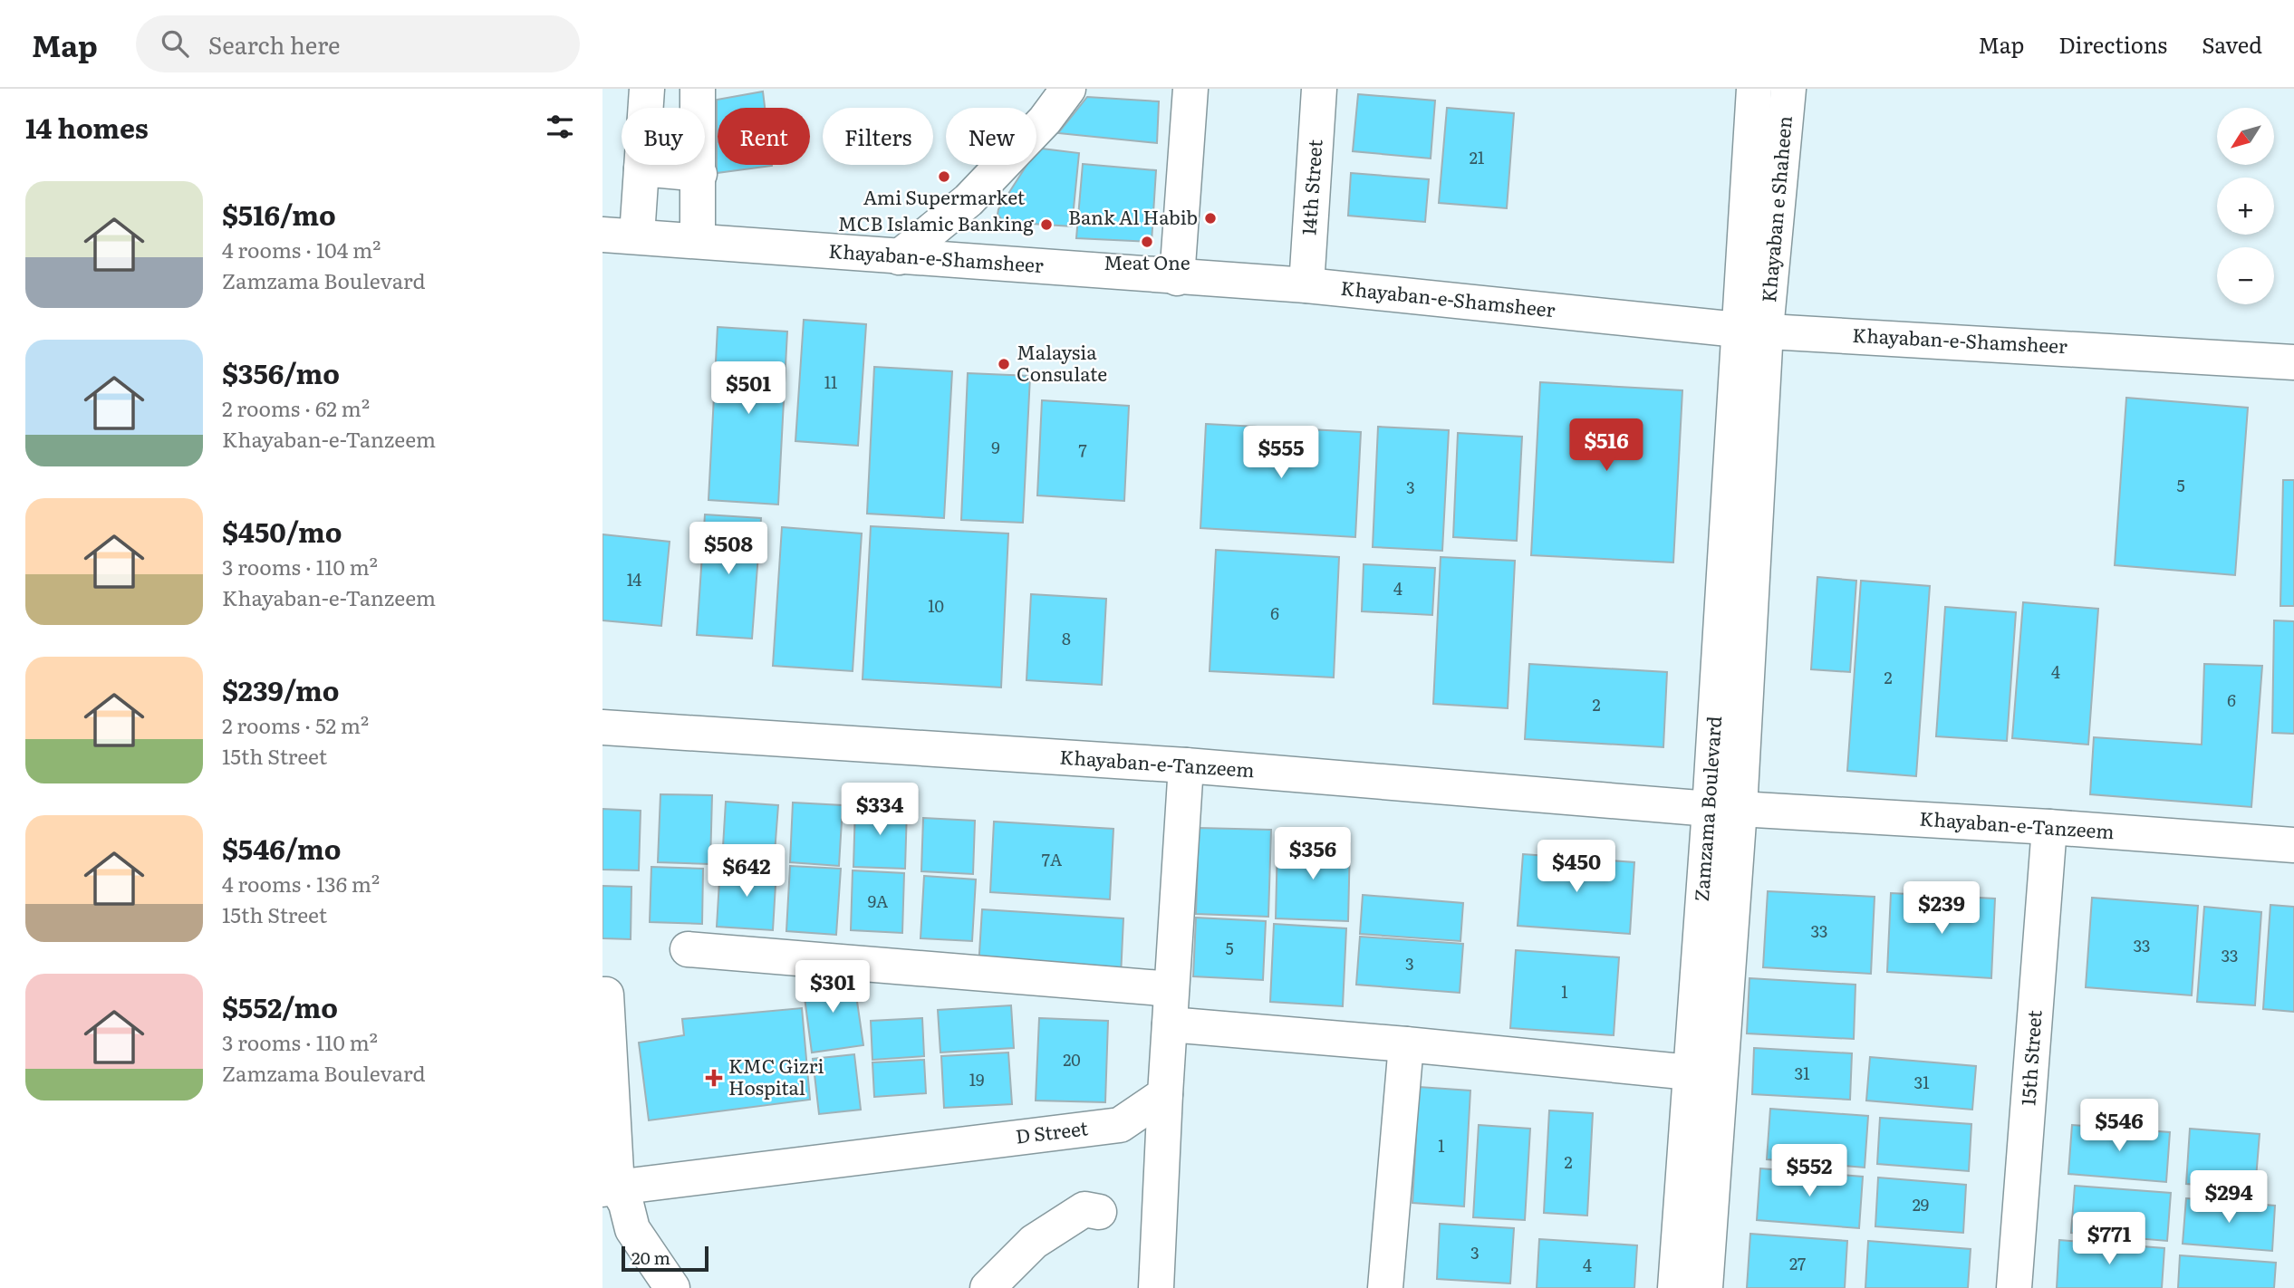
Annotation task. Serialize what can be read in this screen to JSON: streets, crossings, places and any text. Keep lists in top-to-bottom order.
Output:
{
  "streets": {
    "street": [
      "14th Street",
      "Khayaban e Shaheen",
      "Khayaban-e-Shamsheer",
      "Khayaban-e-Tanzeem",
      "Zamzama Boulevard",
      "15th Street",
      "D Street"
    ]
  },
  "crossings": [
    ["14th Street", "Khayaban-e-Shamsheer"],
    ["Khayaban e Shaheen", "Khayaban-e-Shamsheer"],
    ["Khayaban e Shaheen", "Zamzama Boulevard"],
    ["Khayaban-e-Shamsheer", "Zamzama Boulevard"],
    ["Khayaban-e-Tanzeem", "Zamzama Boulevard"],
    ["Khayaban-e-Tanzeem", "15th Street"]
  ],
  "places": {
    "other": [
      "Ami Supermarket",
      "Bank Al Habib",
      "MCB Islamic Banking",
      "Meat One",
      "Malaysia Consulate"
    ],
    "health": ["KMC Gizri Hospital"]
  },
  "house_numbers": [
    "21",
    "11",
    "9",
    "7",
    "5",
    "3",
    "14",
    "4",
    "10",
    "6",
    "8",
    "4",
    "2",
    "6",
    "2",
    "7A",
    "9A",
    "33",
    "33",
    "5",
    "33",
    "3",
    "1",
    "20",
    "31",
    "19",
    "31",
    "1",
    "2",
    "29",
    "3",
    "27",
    "4"
  ],
  "scale_bar": "20 m",
  "north": "bottom left",
  "page": {
    "header": "Map",
    "search": "Search here",
    "nav": ["Map", "Directions", "Saved"],
    "heading": "14 homes",
    "map_buttons": ["+", "−"],
    "chip": [
      "Buy",
      "Rent",
      "Filters",
      "New"
    ],
    "list": [
      {
        "name": "$516/mo",
        "note": "4 rooms · 104 m² · Zamzama Boulevard"
      },
      {
        "name": "$356/mo",
        "note": "2 rooms · 62 m² · Khayaban-e-Tanzeem"
      },
      {
        "name": "$450/mo",
        "note": "3 rooms · 110 m² · Khayaban-e-Tanzeem"
      },
      {
        "name": "$239/mo",
        "note": "2 rooms · 52 m² · 15th Street"
      },
      {
        "name": "$546/mo",
        "note": "4 rooms · 136 m² · 15th Street"
      },
      {
        "name": "$552/mo",
        "note": "3 rooms · 110 m² · Zamzama Boulevard"
      }
    ],
    "price": [
      "$501",
      "$516",
      "$555",
      "$508",
      "$334",
      "$356",
      "$450",
      "$642",
      "$239",
      "$301",
      "$546",
      "$552",
      "$294",
      "$771"
    ],
    "scale": "20 m"
  }
}
